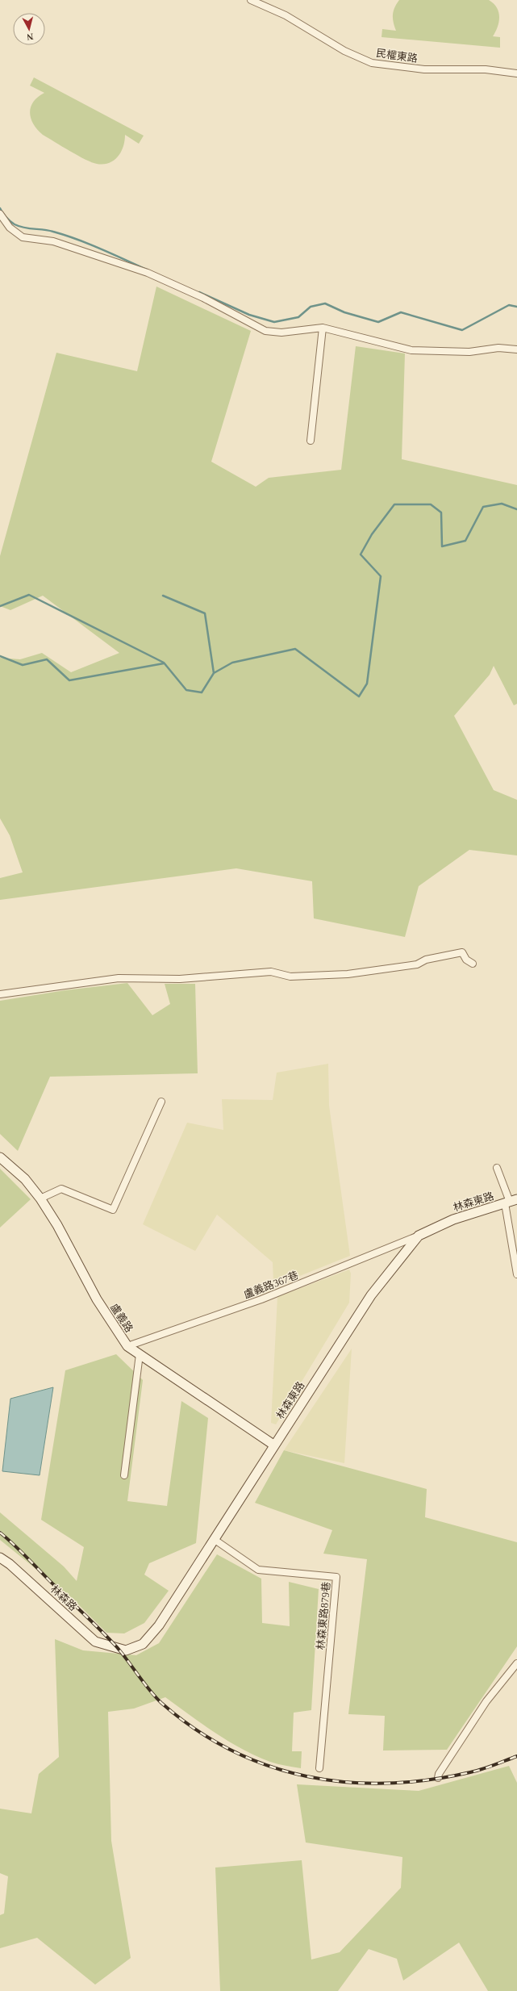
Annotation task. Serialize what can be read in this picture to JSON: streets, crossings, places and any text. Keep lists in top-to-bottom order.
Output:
{
  "streets": {
    "main road": ["林森東路", "盧義路", "林森路"],
    "street": ["民權東路", "盧義路367巷", "林森東路879巷"]
  },
  "crossings": [
    ["林森東路", "盧義路367巷"],
    ["林森東路", "盧義路"],
    ["林森東路", "林森路"],
    ["林森東路", "林森東路879巷"],
    ["盧義路367巷", "盧義路"]
  ],
  "north": "bottom"
}
